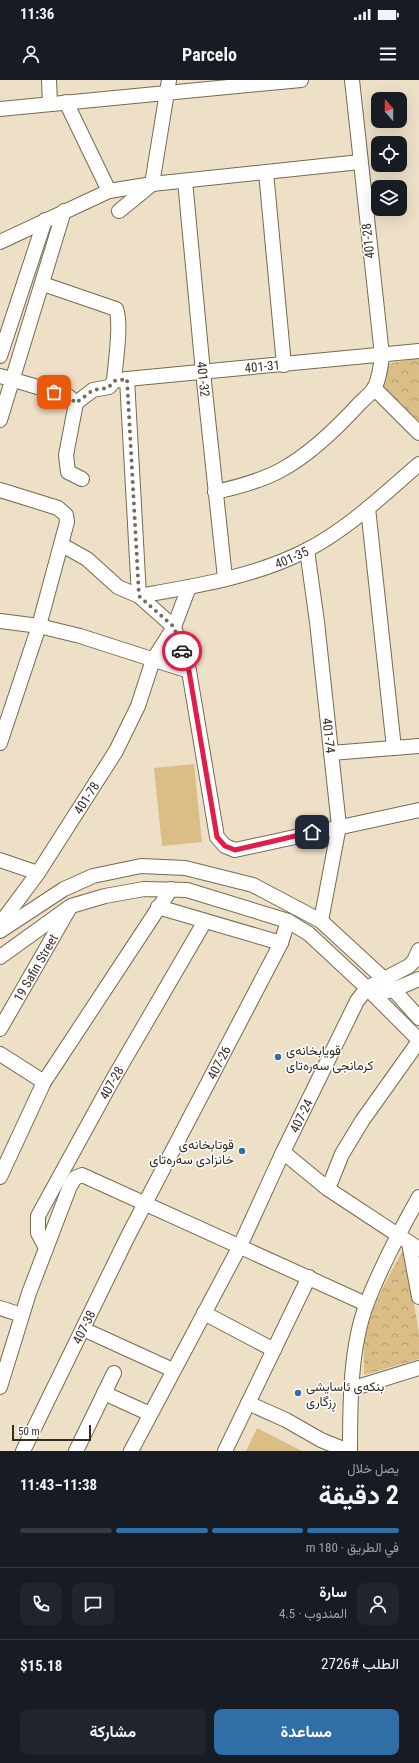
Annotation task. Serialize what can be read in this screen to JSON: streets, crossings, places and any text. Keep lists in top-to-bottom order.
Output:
{
  "streets": {
    "street": [
      "401-28",
      "401-31",
      "401-32",
      "401-35",
      "401-74",
      "401-78",
      "19 Safin Street",
      "407-26",
      "407-28",
      "407-24",
      "407-38"
    ]
  },
  "crossings": [
    ["401-28", "401-31"],
    ["401-31", "401-32"],
    ["401-32", "401-35"],
    ["401-35", "401-74"],
    ["401-35", "401-78"],
    ["407-26", "407-38"]
  ],
  "places": ["قویابخانەی کرمانجی سەرەتای", "قوتابخانەی خانزادی سەرەتای", "بنکەی ئاسایشی ڕزگاری"],
  "scale_bar": "50 m",
  "north": "top",
  "page": {
    "status": "11:36",
    "header": "Parcelo",
    "scale": "50 m",
    "heading": ["2 دقيقة", "يصل خلال", "11:38–11:43"],
    "panel": [
      "سارة",
      "المندوب · 4.5",
      "الطلب #2726",
      "$15.18"
    ],
    "bar": "في الطريق · 180 m",
    "buttons": ["مساعدة", "مشاركة"]
  }
}
